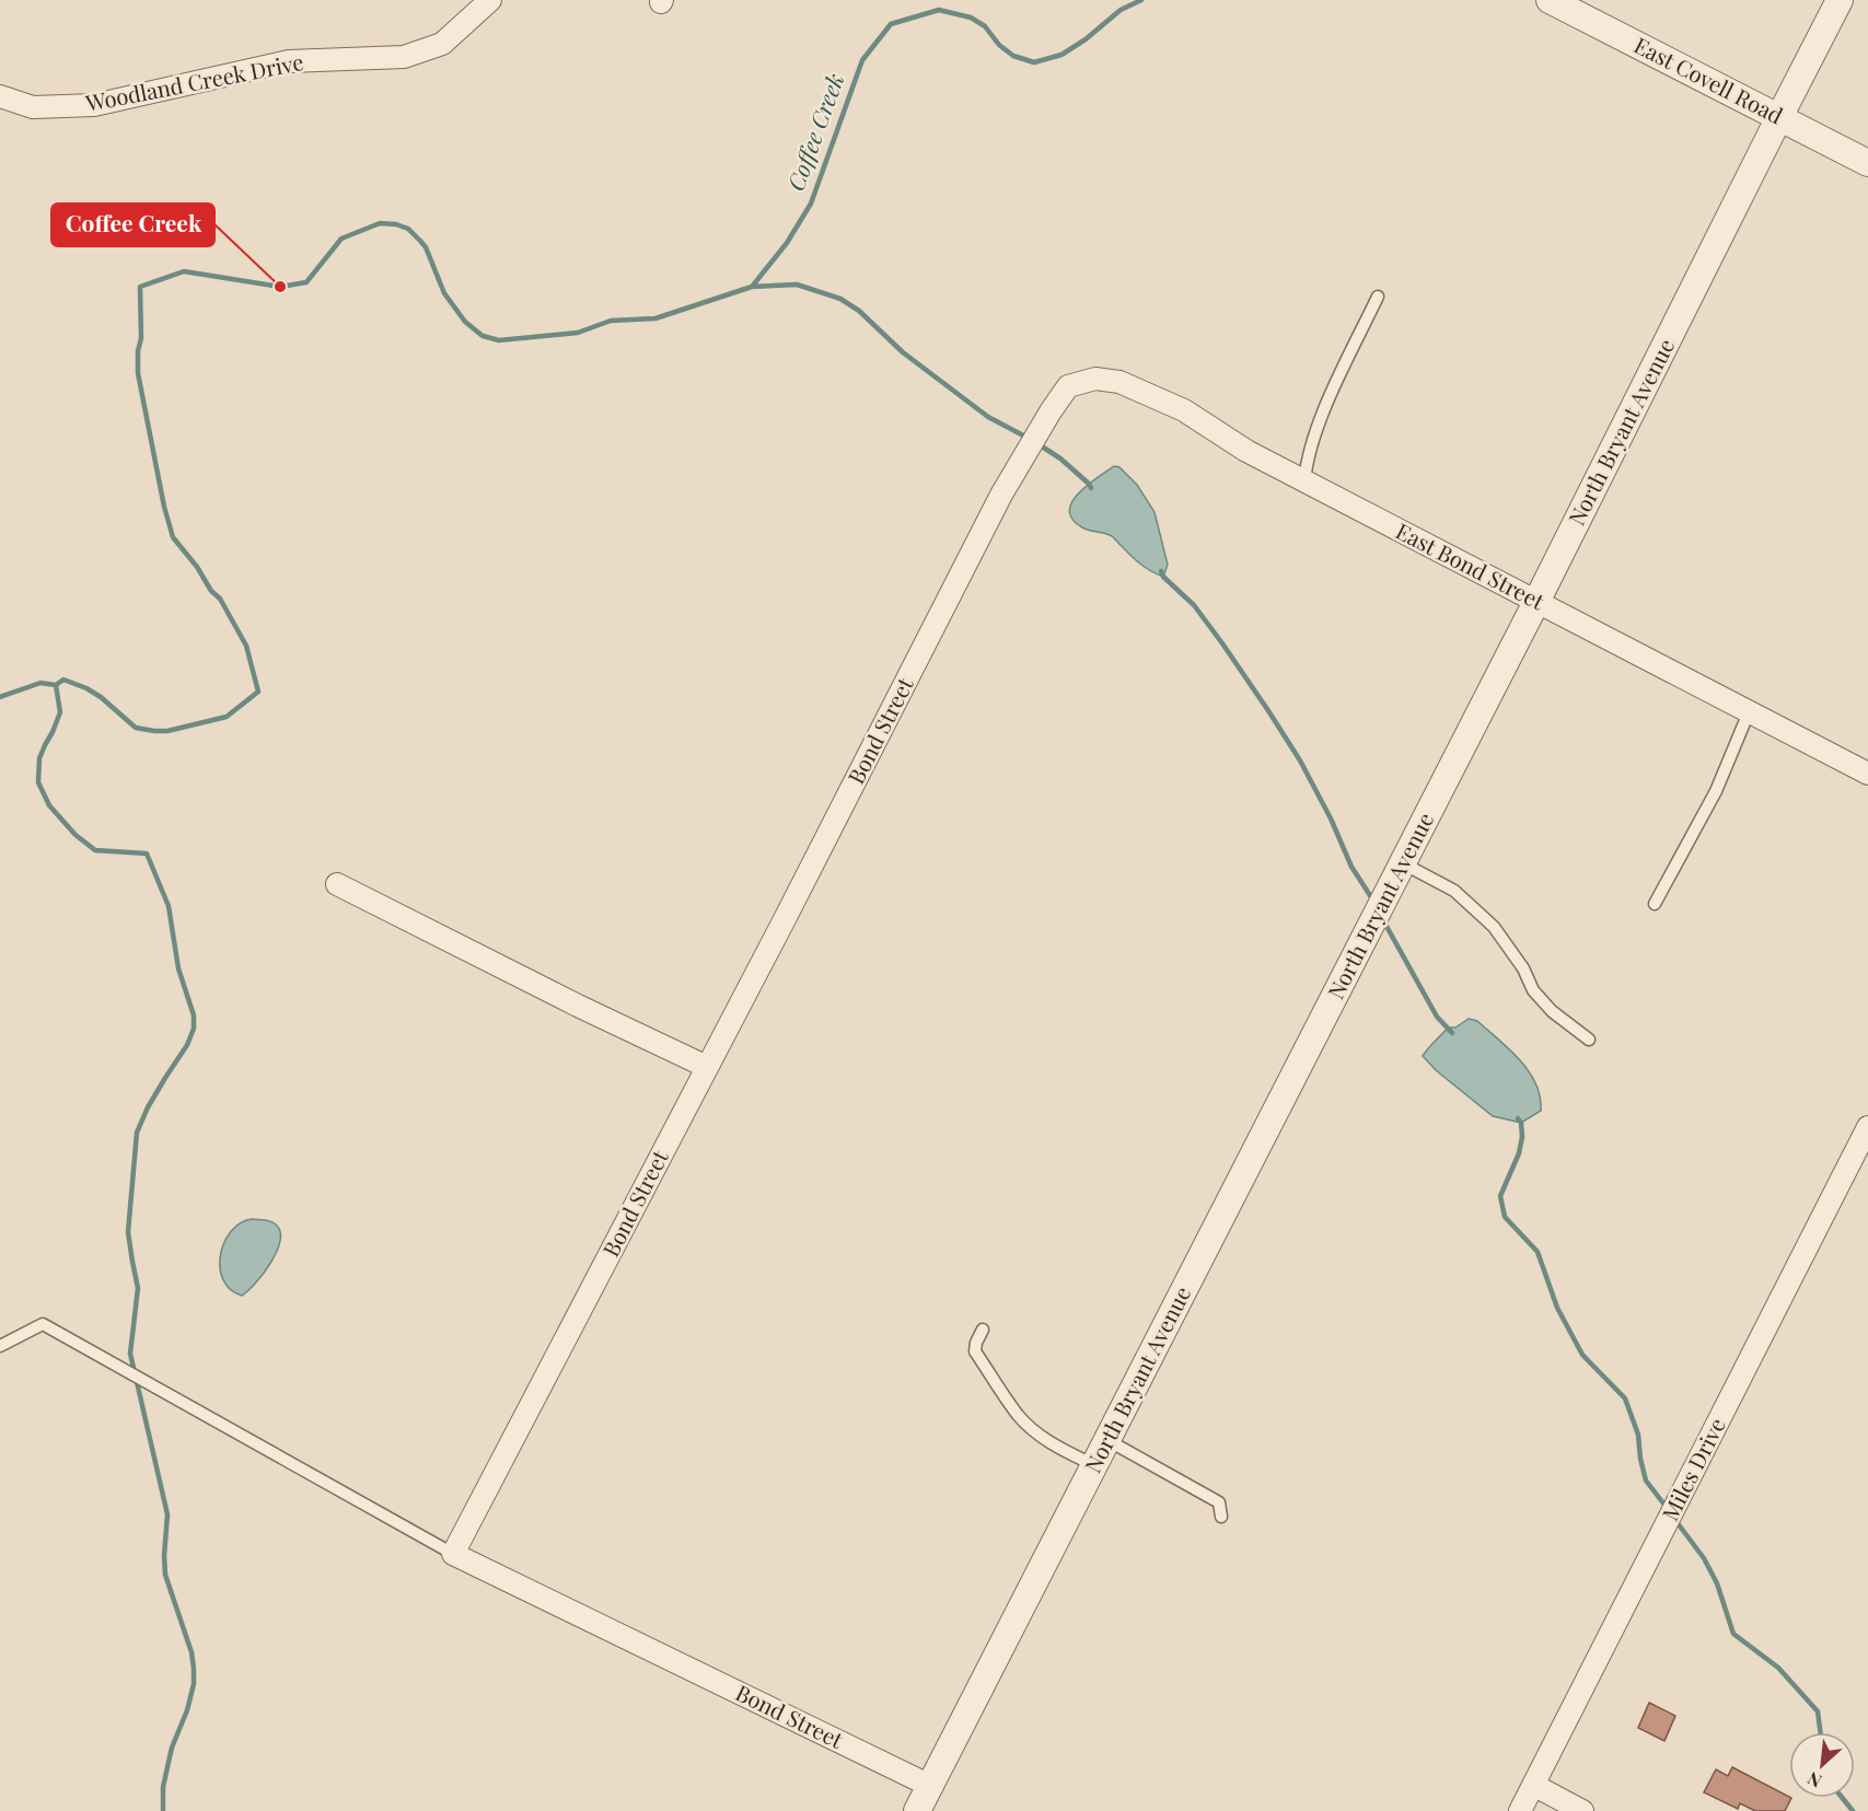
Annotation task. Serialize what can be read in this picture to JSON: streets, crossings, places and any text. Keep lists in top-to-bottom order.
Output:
{
  "streets": {
    "street": [
      "East Covell Road",
      "Woodland Creek Drive",
      "North Bryant Avenue",
      "East Bond Street",
      "Bond Street",
      "Miles Drive"
    ]
  },
  "crossings": [
    ["East Covell Road", "North Bryant Avenue"],
    ["North Bryant Avenue", "East Bond Street"],
    ["North Bryant Avenue", "Bond Street"],
    ["East Bond Street", "Bond Street"]
  ],
  "water": ["Coffee Creek"],
  "places": ["Coffee Creek"],
  "north": "bottom left"
}
